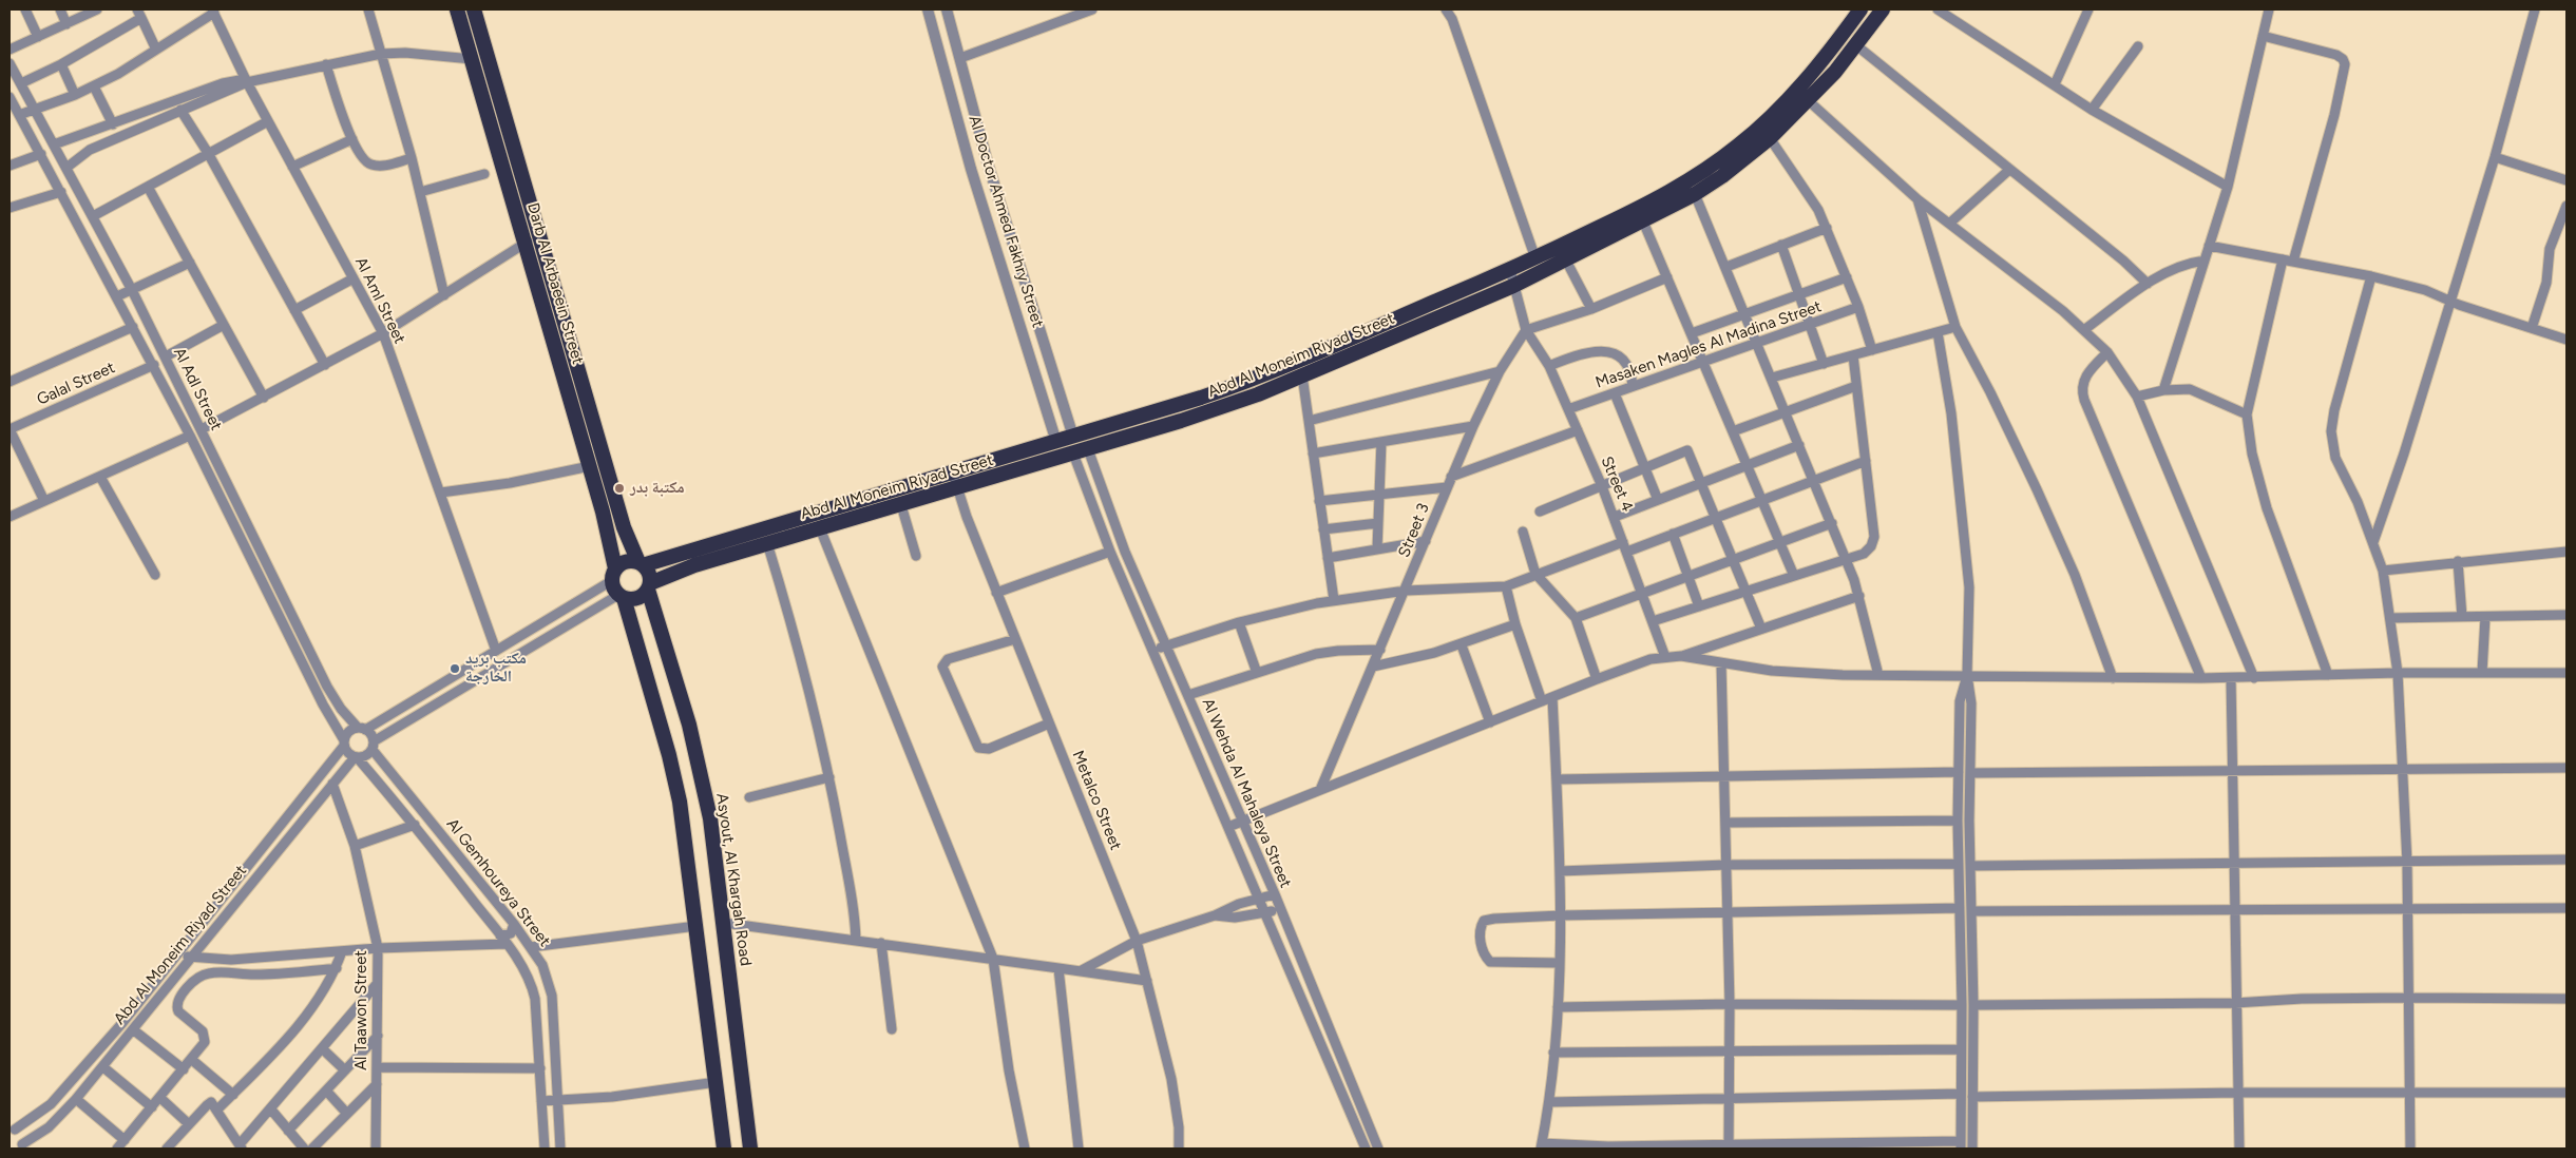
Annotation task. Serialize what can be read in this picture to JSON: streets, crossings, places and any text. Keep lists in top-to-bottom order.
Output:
{
  "streets": {
    "highway": ["Darb Al Arbaeein Street", "Abd Al Moneim Riyad Street", "Asyout, Al Khargah Road"],
    "street": [
      "Al Doctor Ahmed Fakhry Street",
      "Al Aml Street",
      "Masaken Magles Al Madina Street",
      "Galal Street",
      "Al Adl Street",
      "Street 4",
      "Street 3",
      "Al Wehda Al Mahaleya Street",
      "Metalco Street",
      "Al Gemhoureya Street",
      "Al Taawon Street"
    ]
  },
  "crossings": [
    ["Al Doctor Ahmed Fakhry Street", "Abd Al Moneim Riyad Street"],
    ["Darb Al Arbaeein Street", "Abd Al Moneim Riyad Street"],
    ["Darb Al Arbaeein Street", "Asyout, Al Khargah Road"],
    ["Masaken Magles Al Madina Street", "Street 4"],
    ["Abd Al Moneim Riyad Street", "Al Adl Street"],
    ["Abd Al Moneim Riyad Street", "Al Wehda Al Mahaleya Street"],
    ["Abd Al Moneim Riyad Street", "Metalco Street"],
    ["Abd Al Moneim Riyad Street", "Asyout, Al Khargah Road"],
    ["Abd Al Moneim Riyad Street", "Al Gemhoureya Street"],
    ["Abd Al Moneim Riyad Street", "Al Taawon Street"],
    ["Galal Street", "Al Adl Street"],
    ["Al Adl Street", "Al Gemhoureya Street"],
    ["Street 4", "Street 3"]
  ],
  "places": ["مكتبة بدر", "مكتب بريد الخارجة"]
}
